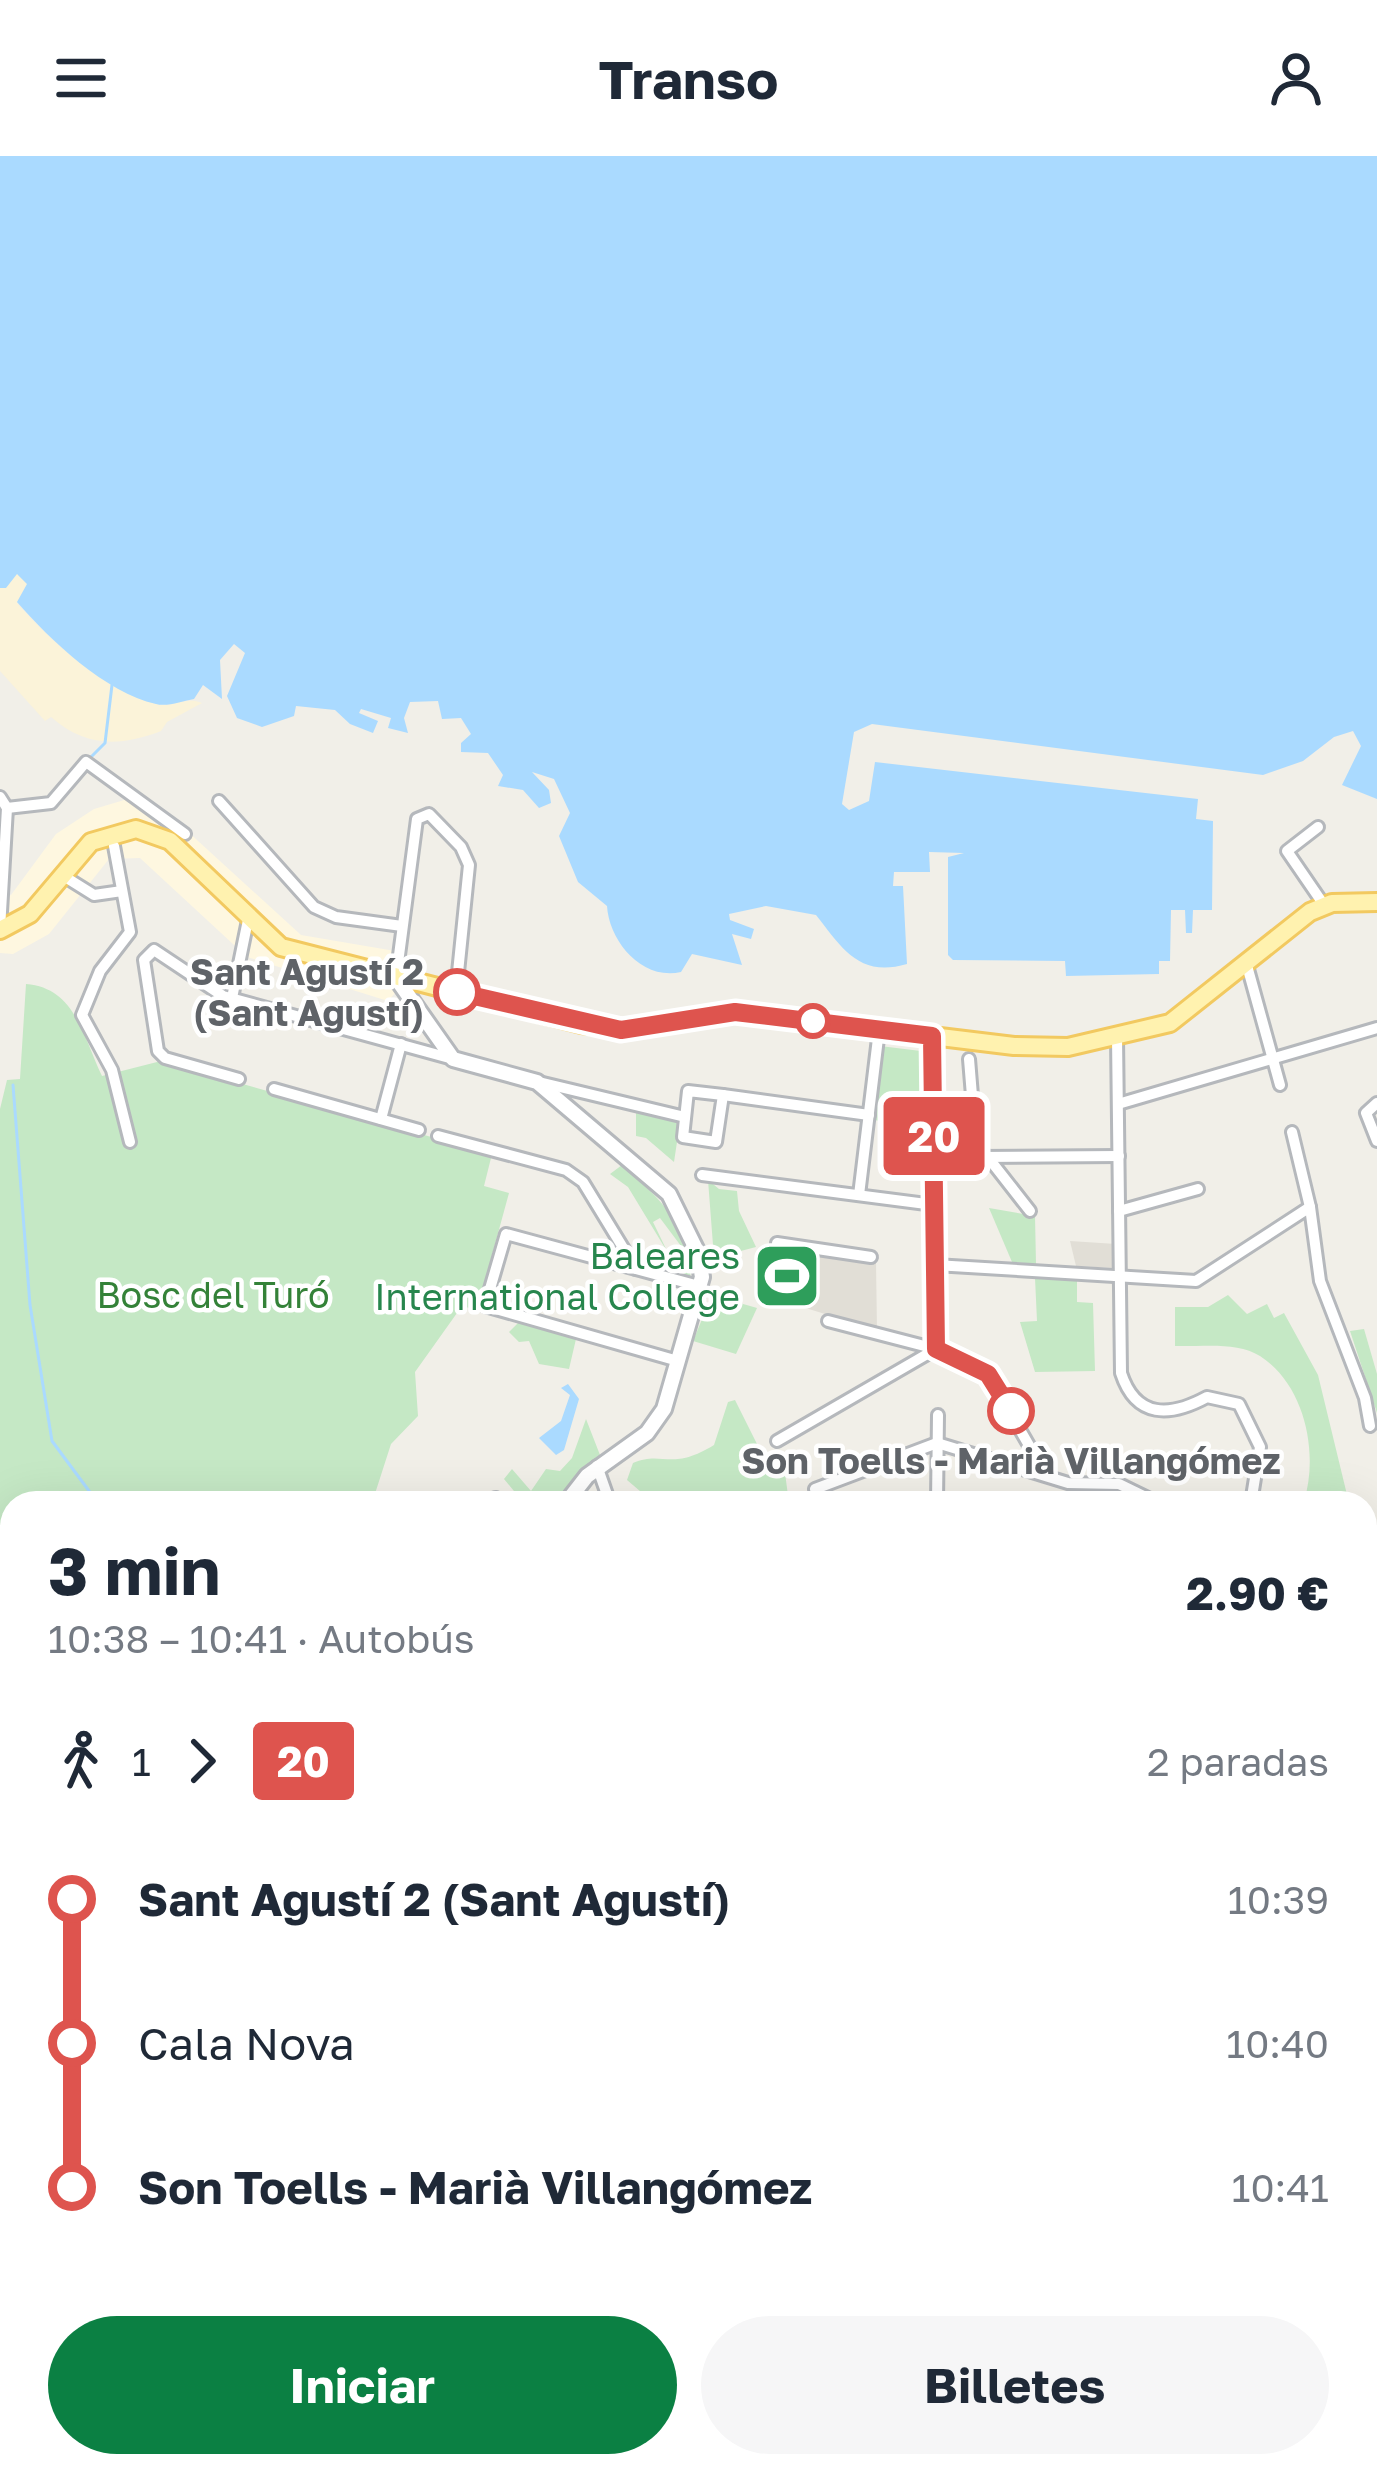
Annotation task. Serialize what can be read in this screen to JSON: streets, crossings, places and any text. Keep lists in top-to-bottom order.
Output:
{
  "parks": ["Bosc del Turó"],
  "places": {
    "other": ["Sant Agustí 2 (Sant Agustí)", "Son Toells - Marià Villangómez"],
    "sports": ["Baleares International College"]
  },
  "lines": ["bus line 20"],
  "page": {
    "header": "Transo",
    "on_map": "20",
    "heading": ["3 min", "10:38 – 10:41 · Autobús", "2.90 €"],
    "legs": ["1", "20", "2 paradas"],
    "list": [
      {
        "name": "Sant Agustí 2 (Sant Agustí)",
        "value": "10:39"
      },
      {
        "name": "Cala Nova",
        "value": "10:40"
      },
      {
        "name": "Son Toells - Marià Villangómez",
        "value": "10:41"
      }
    ],
    "buttons": ["Iniciar", "Billetes"]
  }
}
